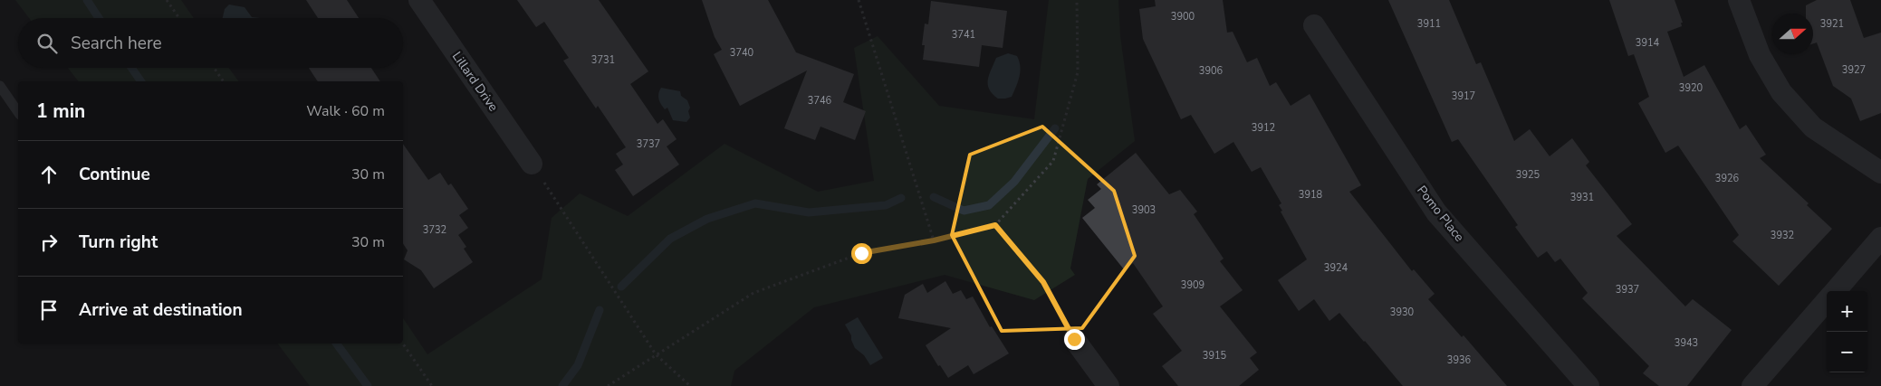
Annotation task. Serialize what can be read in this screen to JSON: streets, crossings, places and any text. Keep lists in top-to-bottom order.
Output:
{
  "streets": {
    "street": ["Lillard Drive", "Pomo Place"]
  },
  "house_numbers": [
    "3900",
    "3911",
    "3921",
    "3741",
    "3914",
    "3740",
    "3731",
    "3927",
    "3906",
    "3920",
    "3917",
    "3746",
    "3912",
    "3737",
    "3925",
    "3926",
    "3918",
    "3931",
    "3903",
    "3732",
    "3932",
    "3924",
    "3909",
    "3937",
    "3930",
    "3943",
    "3915",
    "3936"
  ],
  "north": "right",
  "page": {
    "search": "Search here",
    "heading": ["1 min", "Walk · 60 m"],
    "list": [
      ["Continue", "30 m"],
      ["Turn right", "30 m"],
      "Arrive at destination"
    ],
    "map_buttons": ["+", "−"]
  }
}
